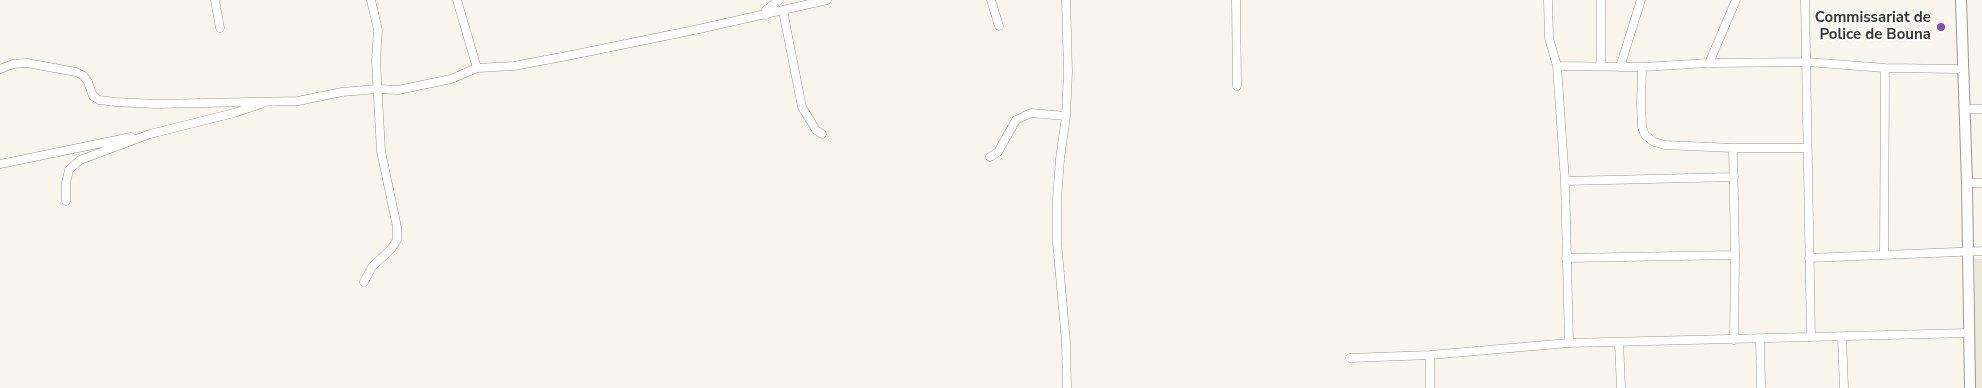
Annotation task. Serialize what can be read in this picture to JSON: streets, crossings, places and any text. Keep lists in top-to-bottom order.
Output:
{
  "places": ["Commissariat de Police de Bouna"]
}
